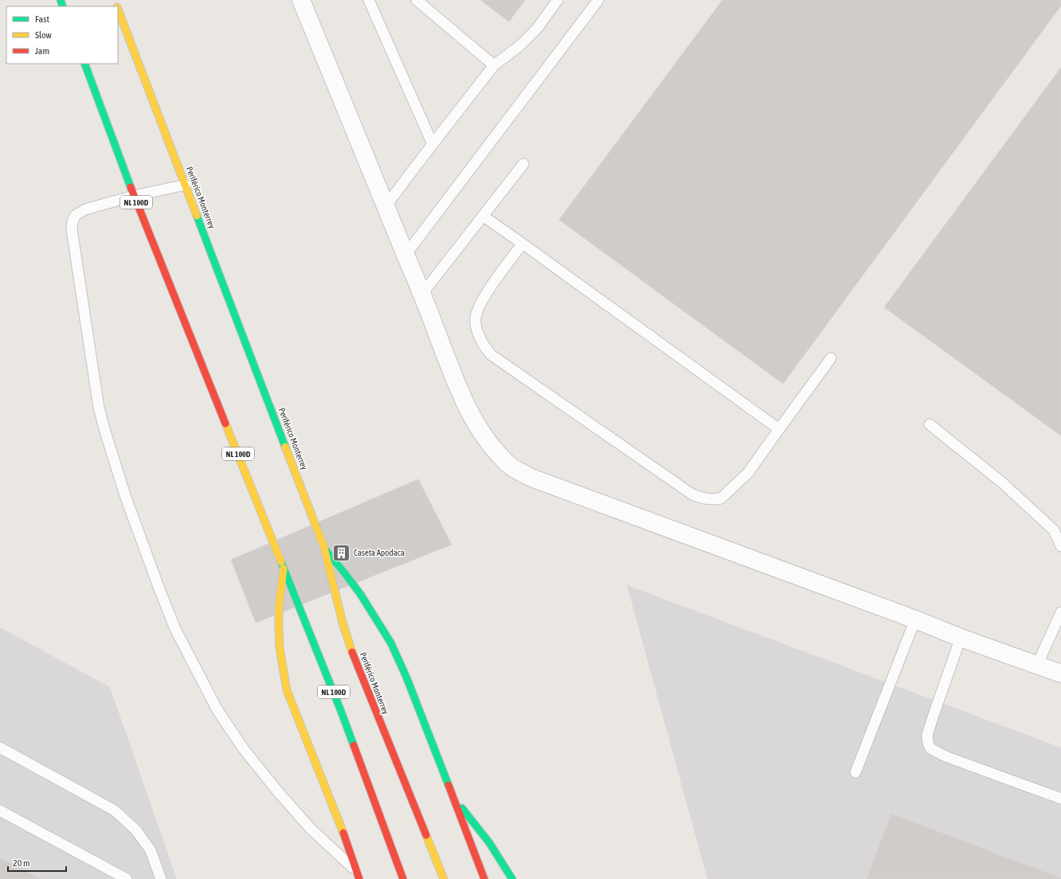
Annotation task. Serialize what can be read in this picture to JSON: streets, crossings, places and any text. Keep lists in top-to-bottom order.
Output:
{
  "streets": {
    "highway": ["Periférico Monterrey", "NL 100D"]
  },
  "places": {
    "building": ["Caseta Apodaca"]
  },
  "legend": ["Fast", "Slow", "Jam"],
  "scale_bar": "20 m"
}
